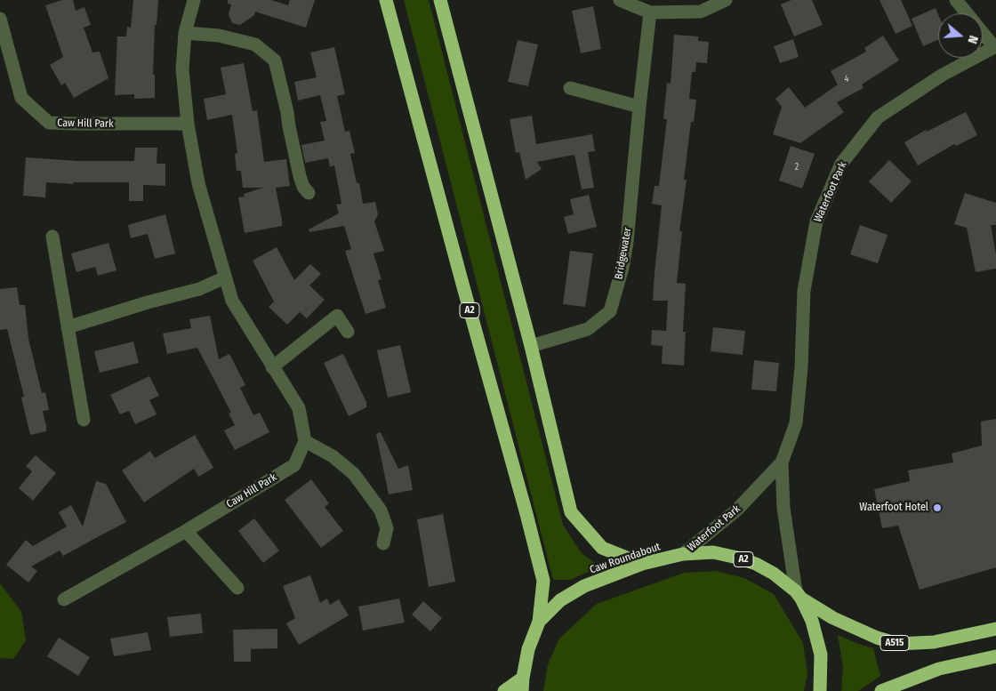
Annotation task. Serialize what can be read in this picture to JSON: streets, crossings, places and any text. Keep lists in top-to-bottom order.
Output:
{
  "streets": {
    "highway": ["A2", "Caw Roundabout", "A515"],
    "street": ["Caw Hill Park", "Waterfoot Park", "Bridgewater"]
  },
  "crossings": [
    ["Waterfoot Park", "Caw Roundabout"],
    ["Waterfoot Park", "A515"],
    ["A2", "Caw Roundabout"],
    ["Caw Roundabout", "A515"]
  ],
  "places": ["Waterfoot Hotel"],
  "house_numbers": ["4", "2"],
  "north": "right"
}
